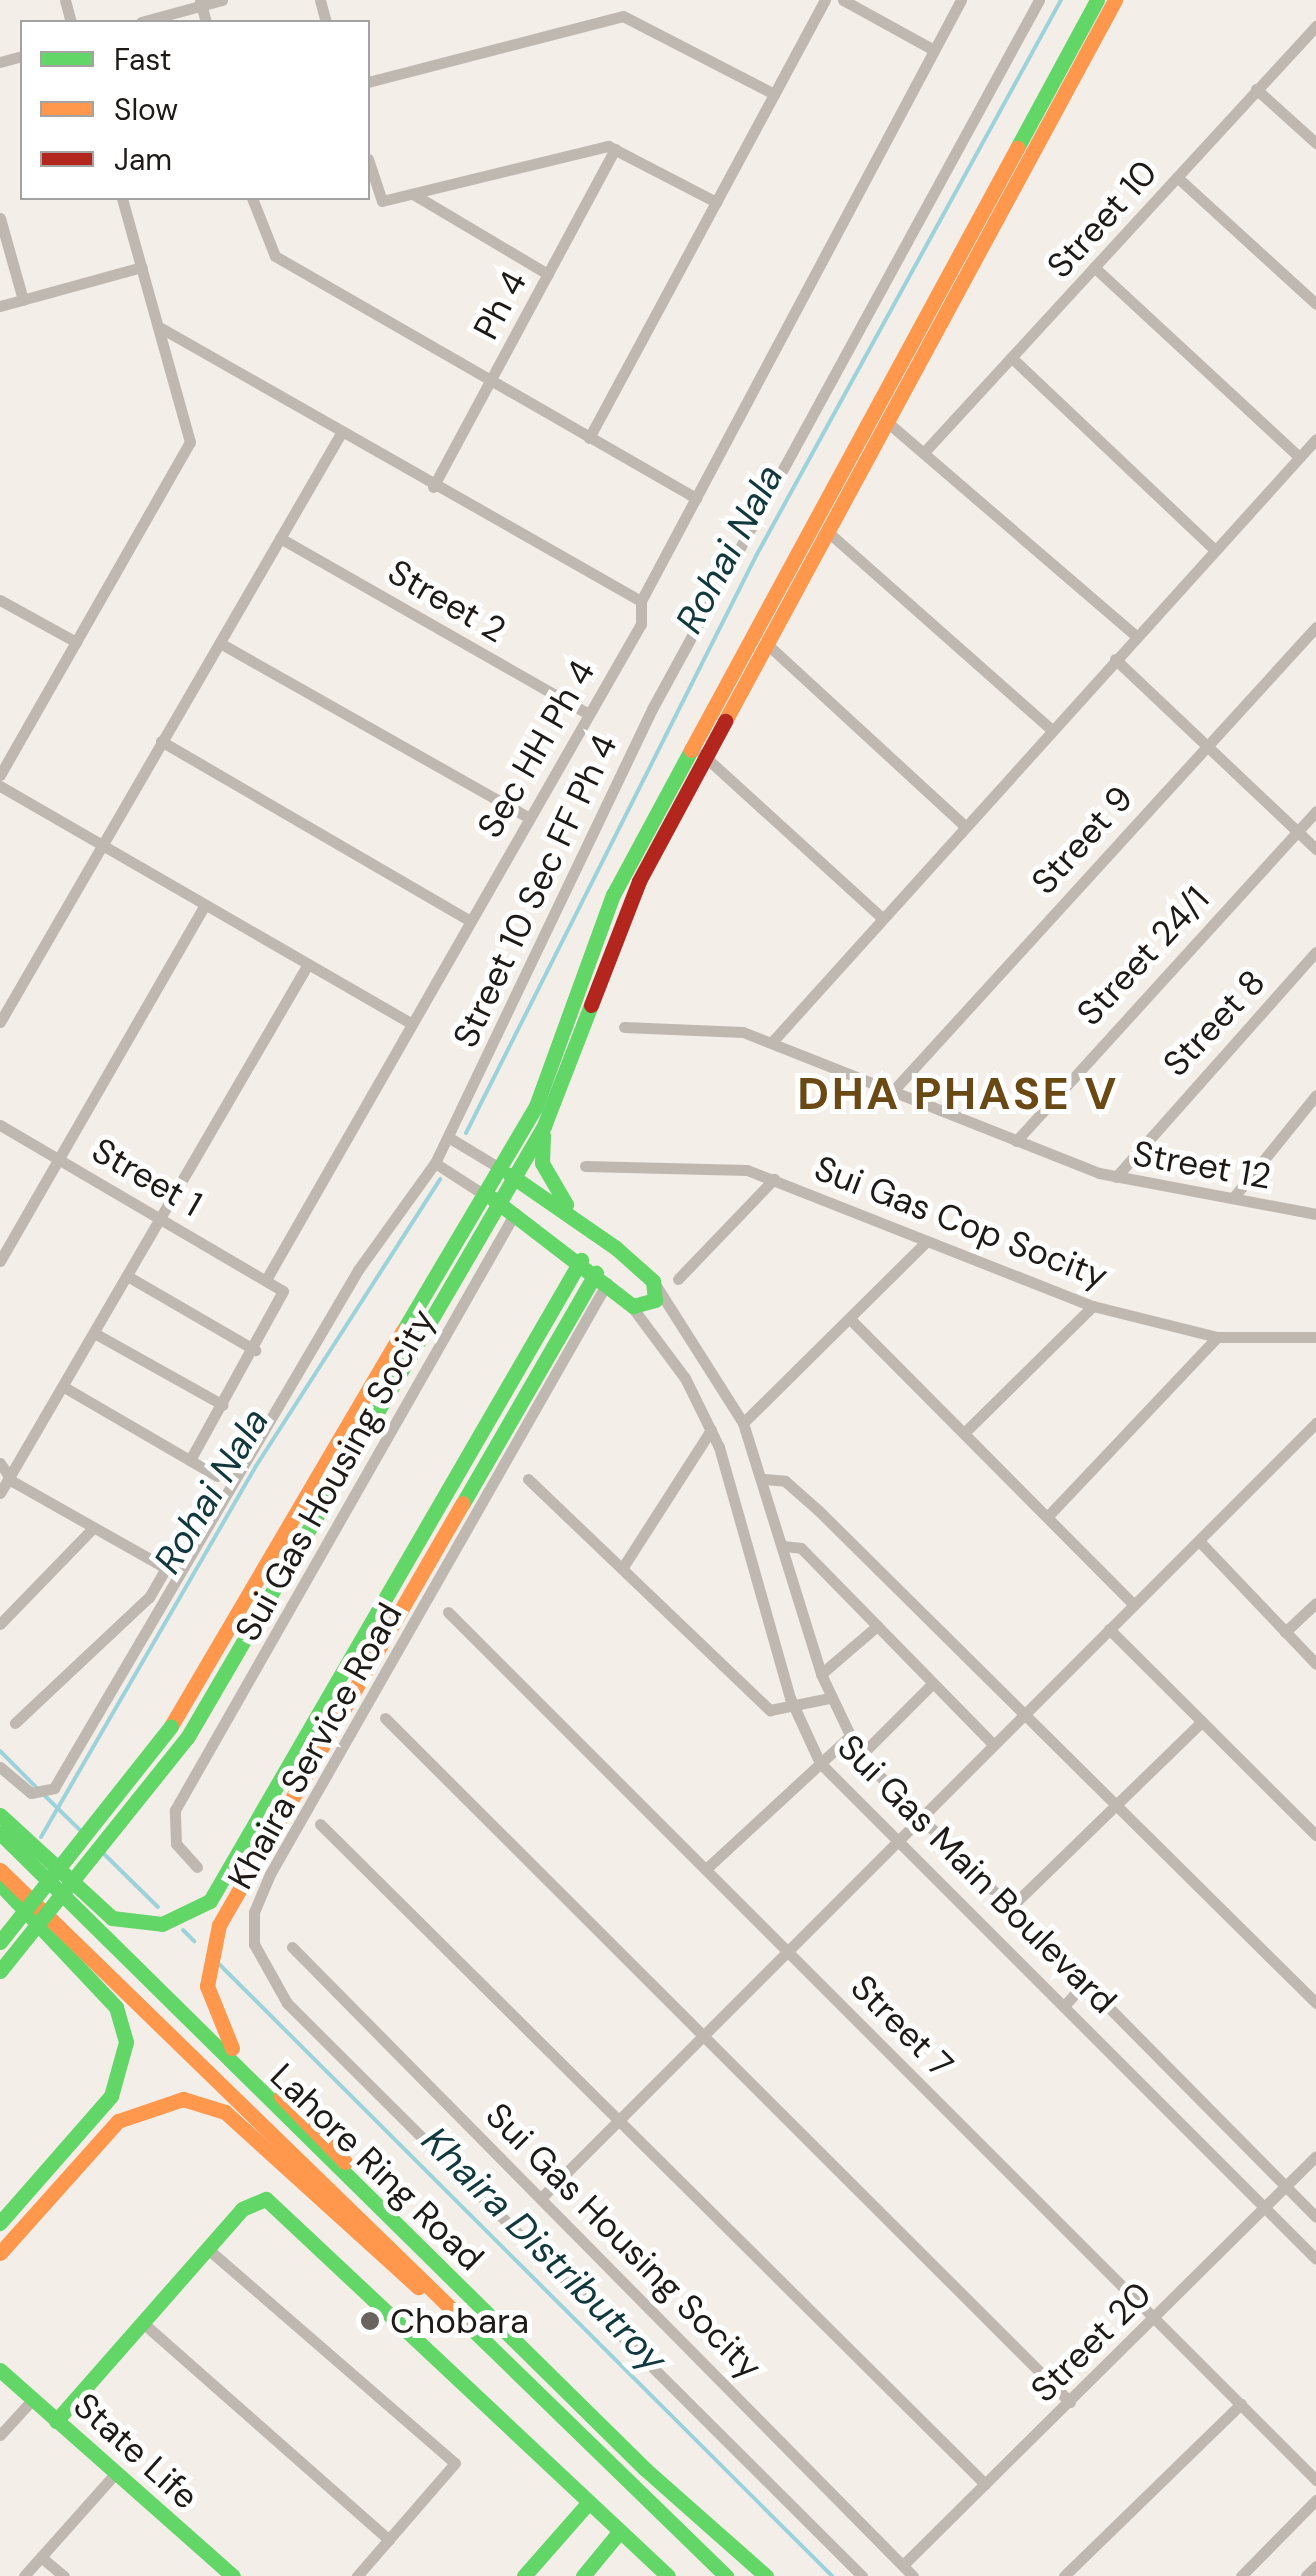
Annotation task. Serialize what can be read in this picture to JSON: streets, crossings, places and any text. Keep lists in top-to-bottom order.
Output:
{
  "streets": {
    "main road": ["Sui Gas Main Boulevard", "Lahore Ring Road", "State Life"],
    "street": [
      "Street 10",
      "Ph 4",
      "Street 2",
      "Sec HH Ph 4",
      "Street 9",
      "Street 10 Sec FF Ph 4",
      "Street 24/1",
      "Street 8",
      "Street 12",
      "Street 1",
      "Sui Gas Cop Socity",
      "Sui Gas Housing Socity",
      "Khaira Service Road",
      "Street 7",
      "Street 20"
    ]
  },
  "crossings": [
    ["Street 2", "Sec HH Ph 4"],
    ["Sec HH Ph 4", "Street 1"],
    ["Street 9", "Street 12"],
    ["Street 10 Sec FF Ph 4", "Sui Gas Main Boulevard"],
    ["Street 24/1", "Street 12"],
    ["Street 8", "Street 12"],
    ["Sui Gas Housing Socity", "Sui Gas Main Boulevard"],
    ["Sui Gas Housing Socity", "Street 20"],
    ["Khaira Service Road", "Sui Gas Main Boulevard"],
    ["Sui Gas Main Boulevard", "Street 20"],
    ["Street 7", "Street 20"]
  ],
  "districts": ["DHA PHASE V"],
  "water": ["Rohai Nala", "Khaira Distributroy"],
  "places": ["Chobara"],
  "legend": ["Fast", "Slow", "Jam"]
}
